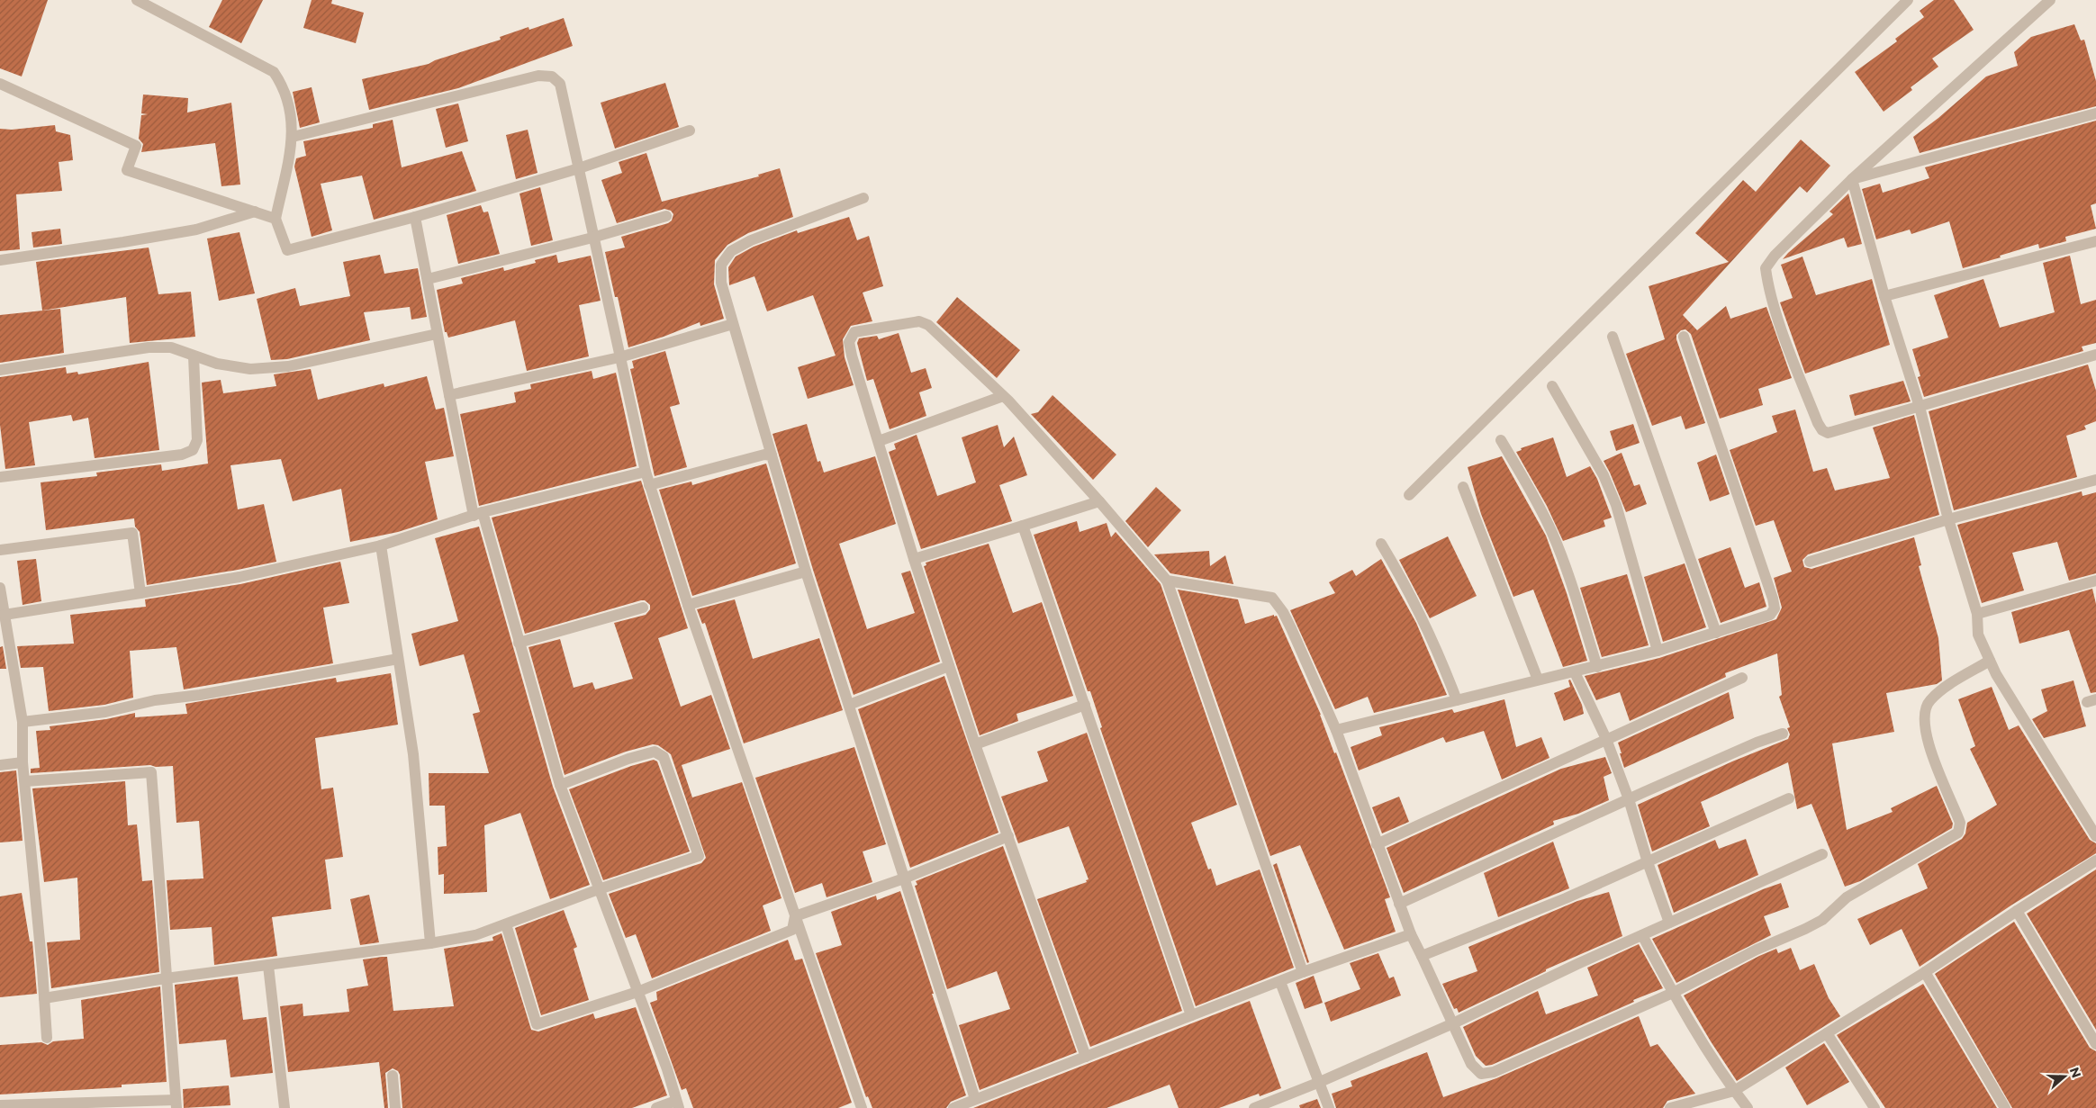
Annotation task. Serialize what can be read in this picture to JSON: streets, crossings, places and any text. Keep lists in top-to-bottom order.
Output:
{
  "north": "right"
}
